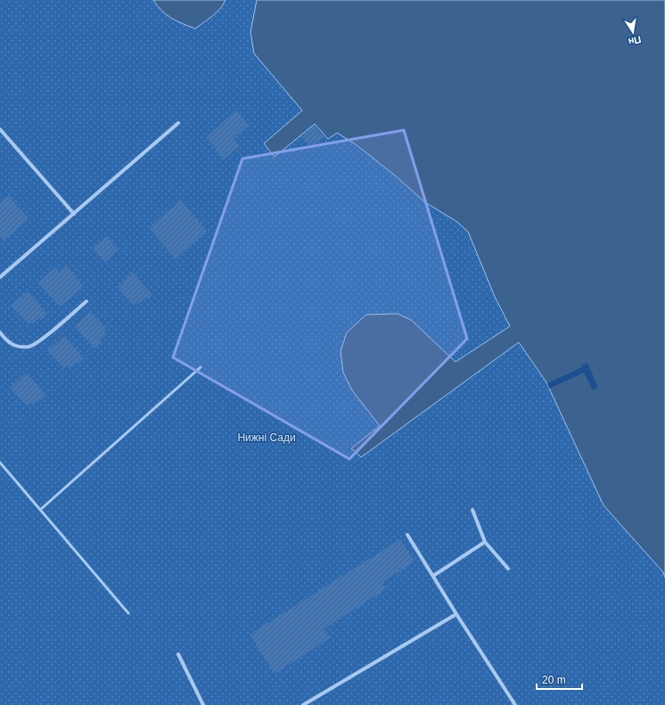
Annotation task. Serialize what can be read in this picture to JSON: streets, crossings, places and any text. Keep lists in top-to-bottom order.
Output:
{
  "parks": ["Нижні Сади"],
  "scale_bar": "20 m",
  "north": "bottom"
}
